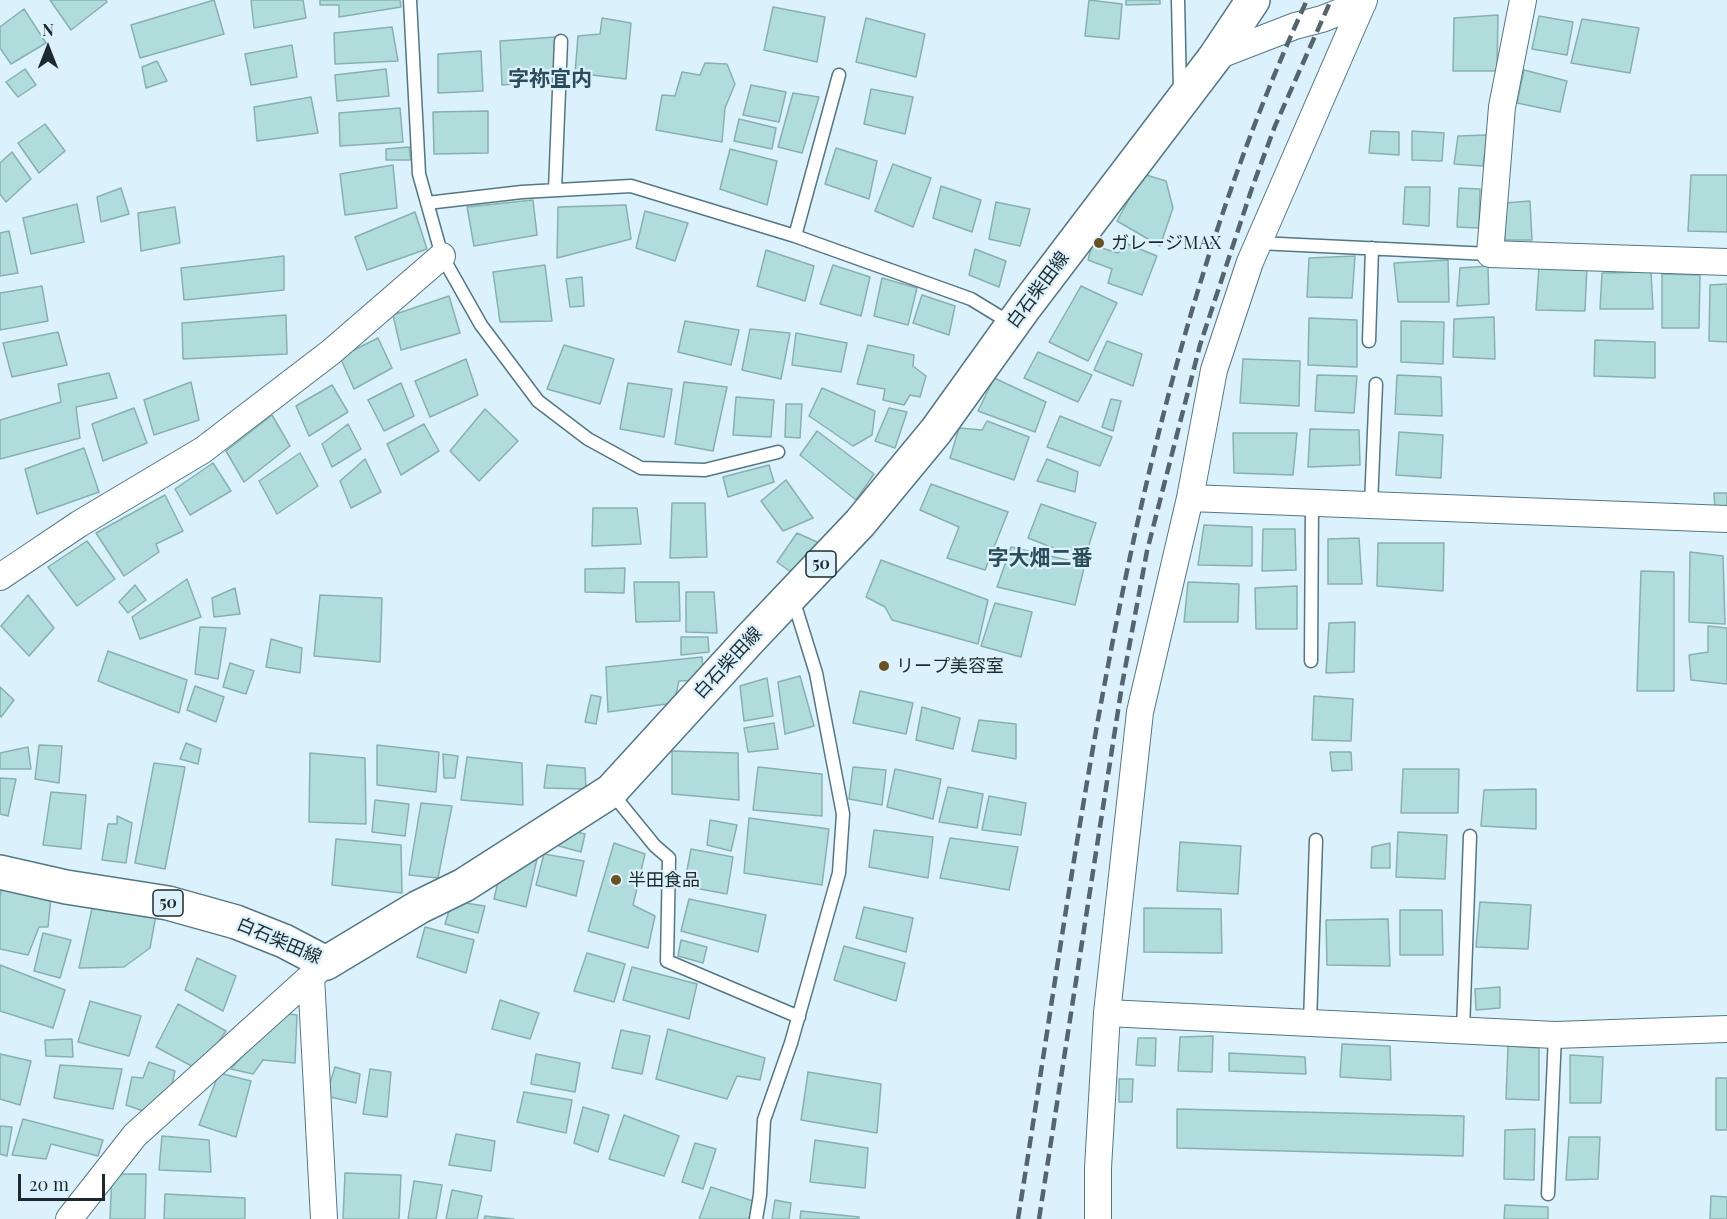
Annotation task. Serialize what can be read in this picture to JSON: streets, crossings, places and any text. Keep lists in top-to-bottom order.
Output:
{
  "streets": {
    "main road": ["白石柴田線", "50"]
  },
  "districts": ["字祢宜内", "字大畑二番"],
  "places": ["ガレージMAX", "リープ美容室", "半田食品"],
  "scale_bar": "20 m",
  "north": "top"
}
